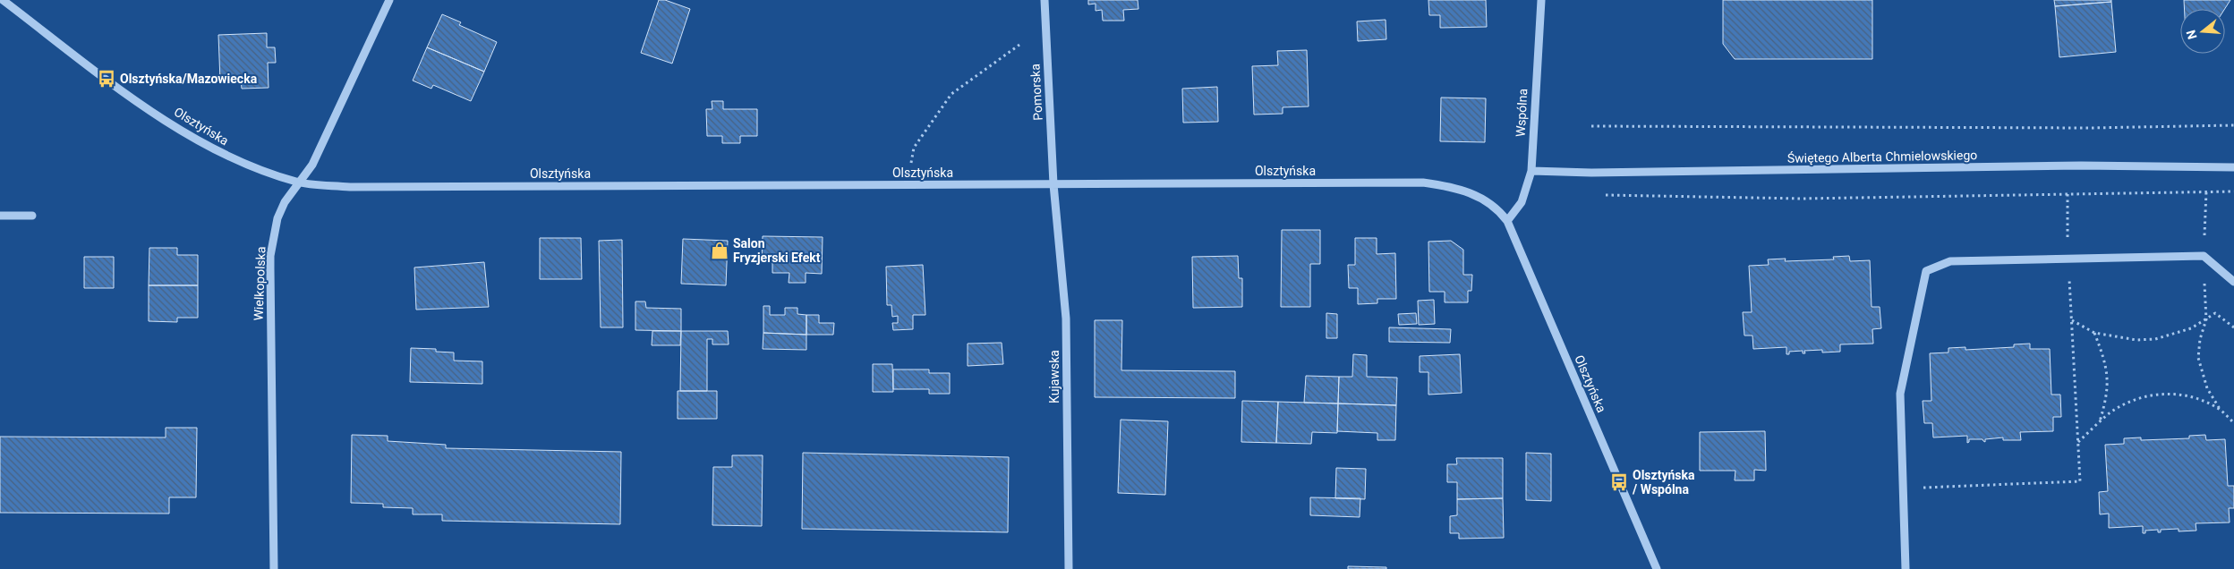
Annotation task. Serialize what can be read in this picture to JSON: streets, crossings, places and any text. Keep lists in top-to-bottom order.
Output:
{
  "streets": {
    "street": [
      "Pomorska",
      "Wspólna",
      "Olsztyńska",
      "Świętego Alberta Chmielowskiego",
      "Wielkopolska",
      "Kujawska"
    ]
  },
  "crossings": [
    ["Pomorska", "Olsztyńska"],
    ["Pomorska", "Kujawska"],
    ["Wspólna", "Olsztyńska"],
    ["Wspólna", "Świętego Alberta Chmielowskiego"],
    ["Olsztyńska", "Wielkopolska"],
    ["Olsztyńska", "Kujawska"]
  ],
  "places": {
    "bus stop": ["Olsztyńska/Mazowiecka", "Olsztyńska / Wspólna"],
    "shop": ["Salon Fryzjerski Efekt"]
  },
  "north": "left"
}
